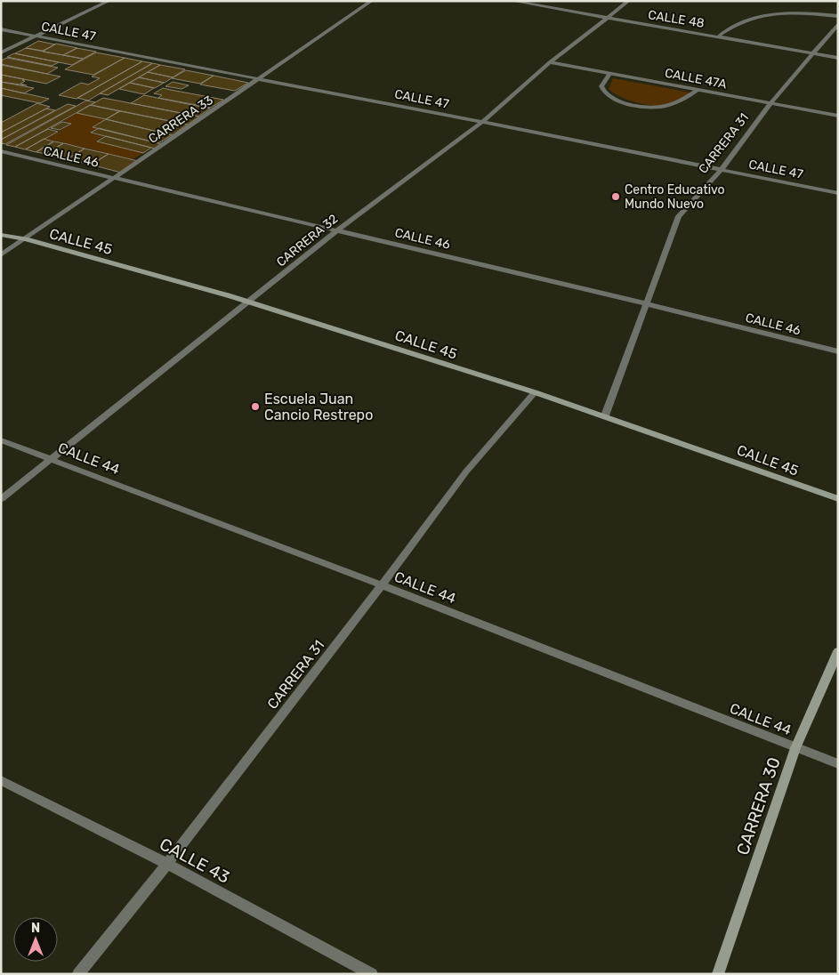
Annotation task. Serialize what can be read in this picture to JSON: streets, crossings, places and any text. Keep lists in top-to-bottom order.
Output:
{
  "streets": {
    "main road": ["CALLE 45", "CARRERA 30"],
    "street": [
      "CALLE 48",
      "CALLE 47",
      "CALLE 47A",
      "CARRERA 33",
      "CARRERA 31",
      "CALLE 46",
      "CARRERA 32",
      "CALLE 44",
      "CALLE 43"
    ]
  },
  "crossings": [
    ["CALLE 48", "CARRERA 31"],
    ["CALLE 48", "CARRERA 32"],
    ["CALLE 47", "CARRERA 33"],
    ["CALLE 47", "CARRERA 31"],
    ["CALLE 47", "CARRERA 32"],
    ["CALLE 47A", "CARRERA 31"],
    ["CALLE 47A", "CARRERA 32"],
    ["CARRERA 33", "CALLE 46"],
    ["CARRERA 33", "CALLE 45"],
    ["CARRERA 31", "CALLE 46"],
    ["CARRERA 31", "CALLE 45"],
    ["CARRERA 31", "CALLE 44"],
    ["CARRERA 31", "CALLE 43"],
    ["CALLE 46", "CARRERA 32"],
    ["CARRERA 32", "CALLE 45"],
    ["CARRERA 32", "CALLE 44"],
    ["CALLE 44", "CARRERA 30"]
  ],
  "places": ["Centro Educativo Mundo Nuevo", "Escuela Juan Cancio Restrepo"],
  "north": "top"
}
